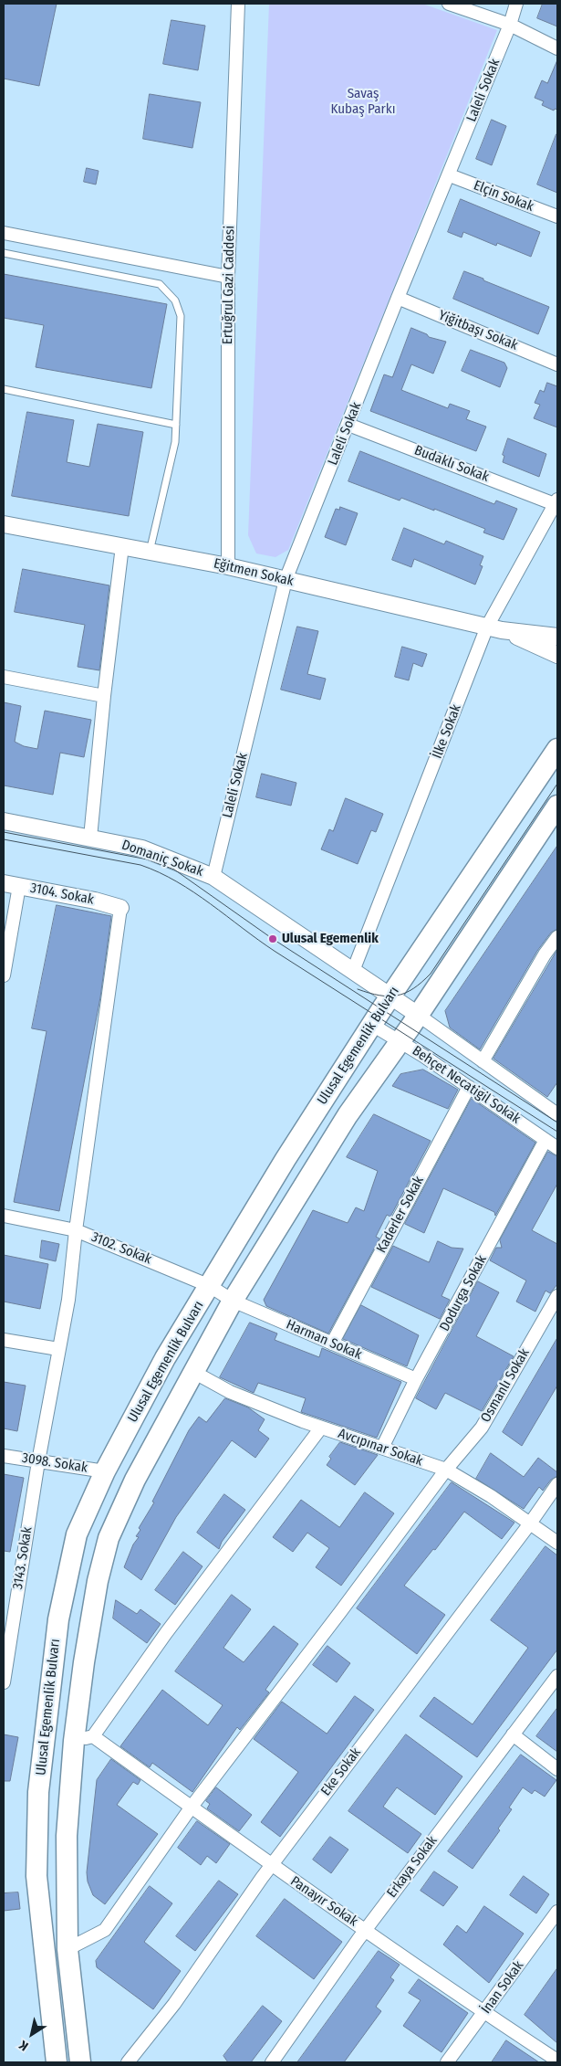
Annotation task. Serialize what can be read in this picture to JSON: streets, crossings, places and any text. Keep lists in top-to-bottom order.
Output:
{
  "streets": {
    "main road": ["Ulusal Egemenlik Bulvarı"],
    "street": [
      "Laleli Sokak",
      "Elçin Sokak",
      "Ertuğrul Gazi Caddesi",
      "Yiğitbaşı Sokak",
      "Budaklı Sokak",
      "Eğitmen Sokak",
      "İlke Sokak",
      "Domaniç Sokak",
      "3104. Sokak",
      "Behçet Necatigil Sokak",
      "Kaderler Sokak",
      "3102. Sokak",
      "Dodurga Sokak",
      "Harman Sokak",
      "Osmanlı Sokak",
      "Avcıpınar Sokak",
      "3098. Sokak",
      "3143. Sokak",
      "Eke Sokak",
      "Erkaya Sokak",
      "Panayır Sokak",
      "İnan Sokak"
    ]
  },
  "crossings": [
    ["Laleli Sokak", "Elçin Sokak"],
    ["Laleli Sokak", "Yiğitbaşı Sokak"],
    ["Laleli Sokak", "Budaklı Sokak"],
    ["Laleli Sokak", "Eğitmen Sokak"],
    ["Laleli Sokak", "Domaniç Sokak"],
    ["Ertuğrul Gazi Caddesi", "Eğitmen Sokak"],
    ["Budaklı Sokak", "İlke Sokak"],
    ["Eğitmen Sokak", "İlke Sokak"],
    ["İlke Sokak", "Domaniç Sokak"],
    ["Domaniç Sokak", "Ulusal Egemenlik Bulvarı"],
    ["3104. Sokak", "3143. Sokak"],
    ["Ulusal Egemenlik Bulvarı", "Behçet Necatigil Sokak"],
    ["Ulusal Egemenlik Bulvarı", "3102. Sokak"],
    ["Ulusal Egemenlik Bulvarı", "Harman Sokak"],
    ["Ulusal Egemenlik Bulvarı", "Osmanlı Sokak"],
    ["Ulusal Egemenlik Bulvarı", "Avcıpınar Sokak"],
    ["Ulusal Egemenlik Bulvarı", "3098. Sokak"],
    ["Ulusal Egemenlik Bulvarı", "Panayır Sokak"],
    ["Behçet Necatigil Sokak", "Kaderler Sokak"],
    ["Behçet Necatigil Sokak", "Dodurga Sokak"],
    ["Kaderler Sokak", "Harman Sokak"],
    ["3102. Sokak", "Harman Sokak"],
    ["3102. Sokak", "3143. Sokak"],
    ["Dodurga Sokak", "Harman Sokak"],
    ["Dodurga Sokak", "Avcıpınar Sokak"],
    ["Osmanlı Sokak", "Avcıpınar Sokak"],
    ["Osmanlı Sokak", "Panayır Sokak"],
    ["Avcıpınar Sokak", "Eke Sokak"],
    ["3098. Sokak", "3143. Sokak"],
    ["Eke Sokak", "Panayır Sokak"],
    ["Erkaya Sokak", "Panayır Sokak"],
    ["Panayır Sokak", "İnan Sokak"]
  ],
  "parks": ["Savaş Kubaş Parkı"],
  "places": ["Ulusal Egemenlik"],
  "north": "bottom left"
}
